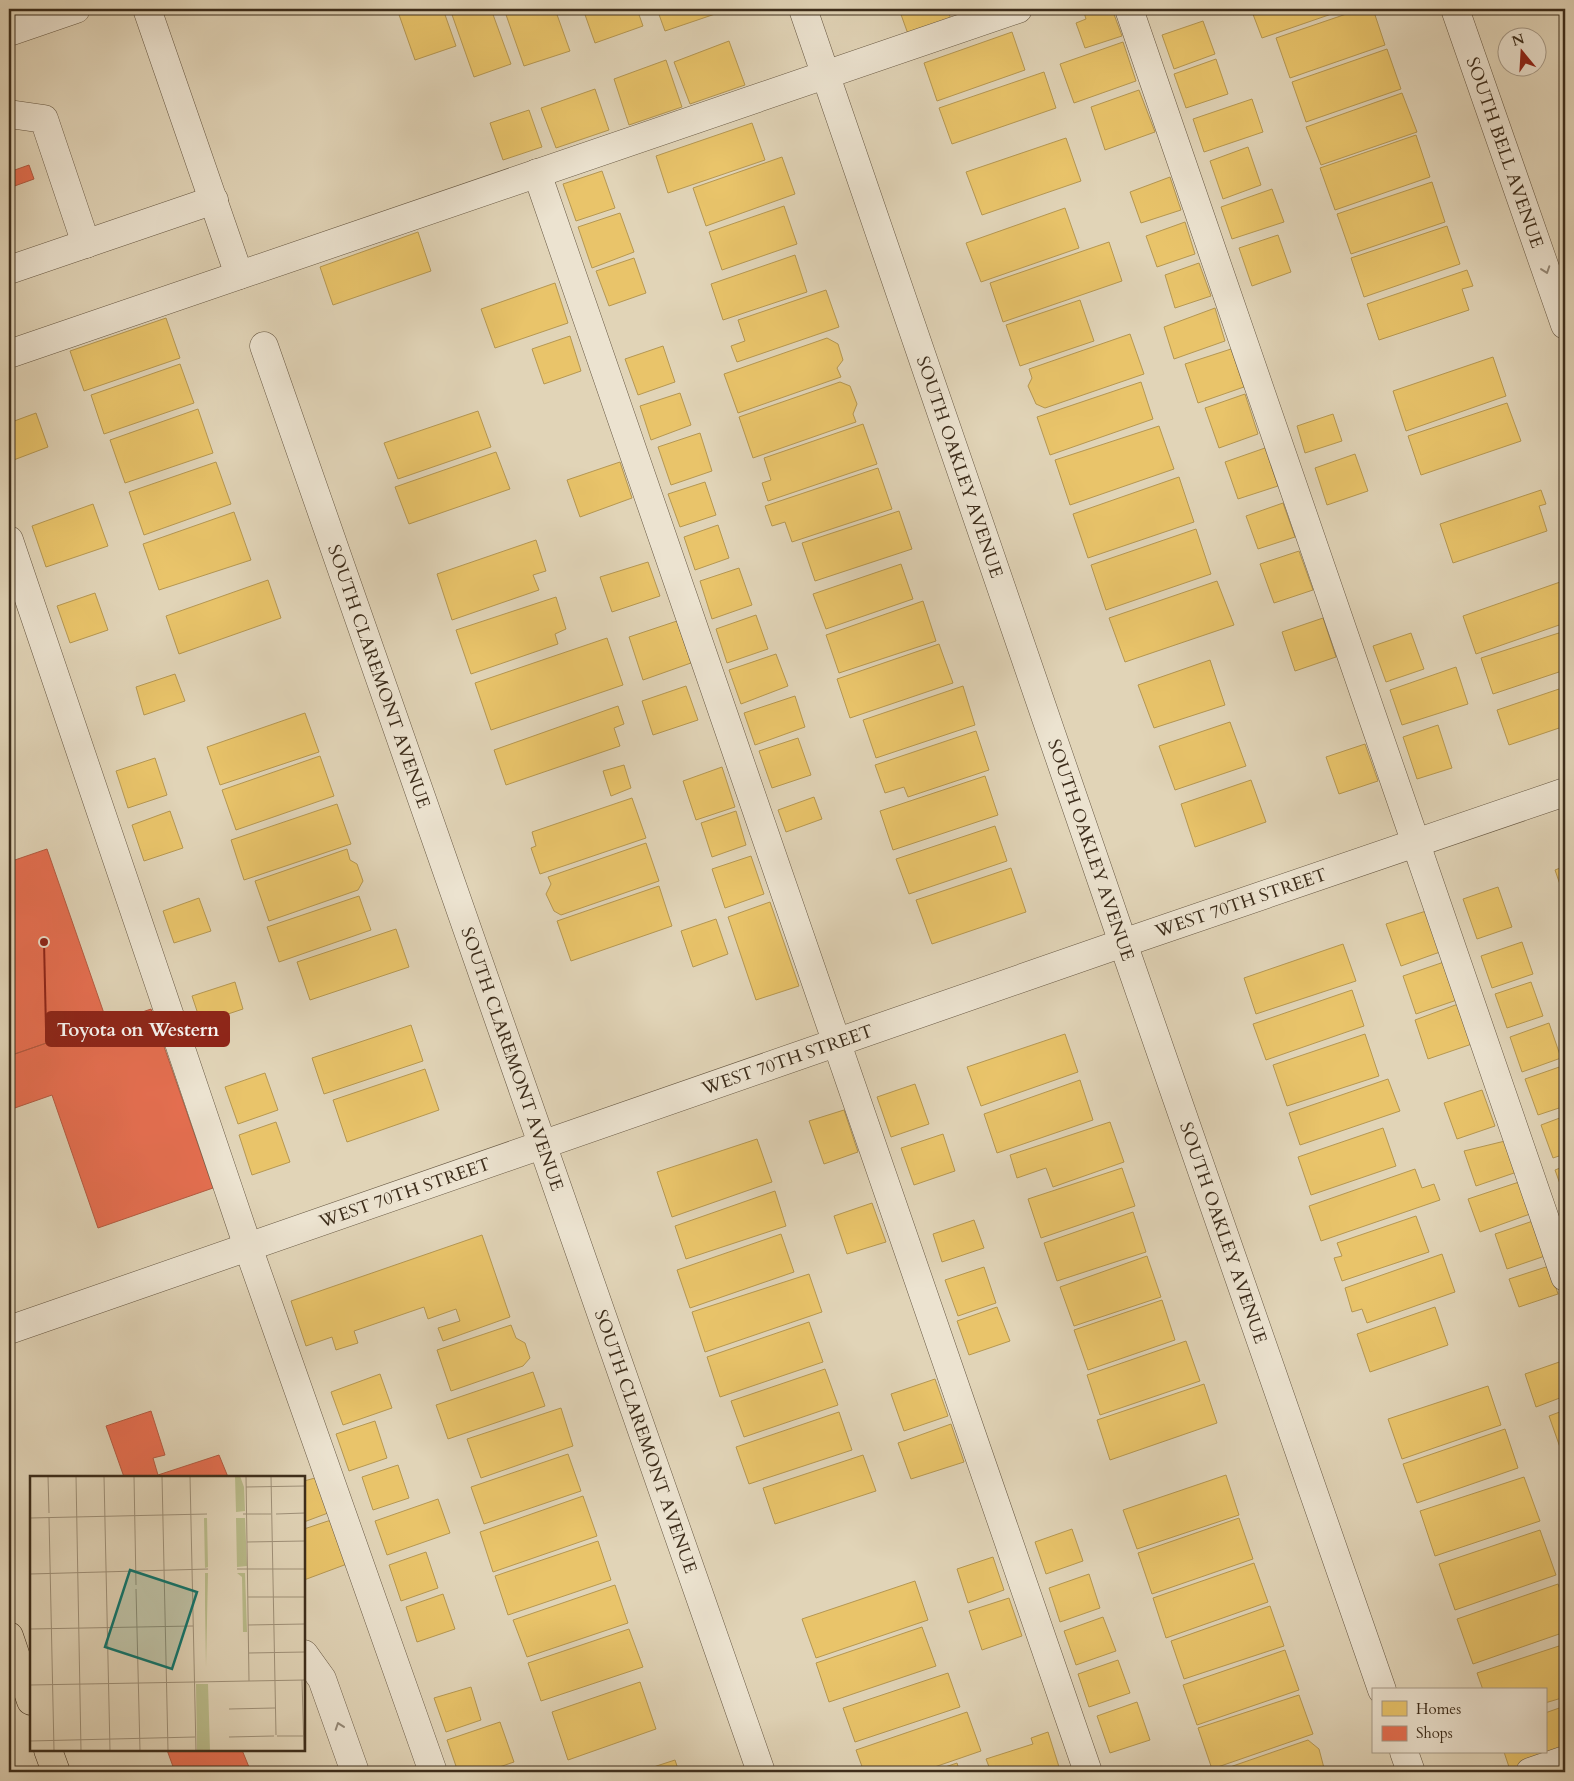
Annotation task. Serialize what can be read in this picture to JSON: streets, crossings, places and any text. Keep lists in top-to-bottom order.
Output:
{
  "streets": {
    "street": [
      "SOUTH BELL AVENUE",
      "SOUTH OAKLEY AVENUE",
      "SOUTH CLAREMONT AVENUE",
      "WEST 70TH STREET"
    ]
  },
  "crossings": [
    ["SOUTH OAKLEY AVENUE", "WEST 70TH STREET"],
    ["SOUTH CLAREMONT AVENUE", "WEST 70TH STREET"]
  ],
  "one_way": ["SOUTH BELL AVENUE"],
  "places": ["Toyota on Western"],
  "legend": ["Homes", "Shops"],
  "north": "top"
}
